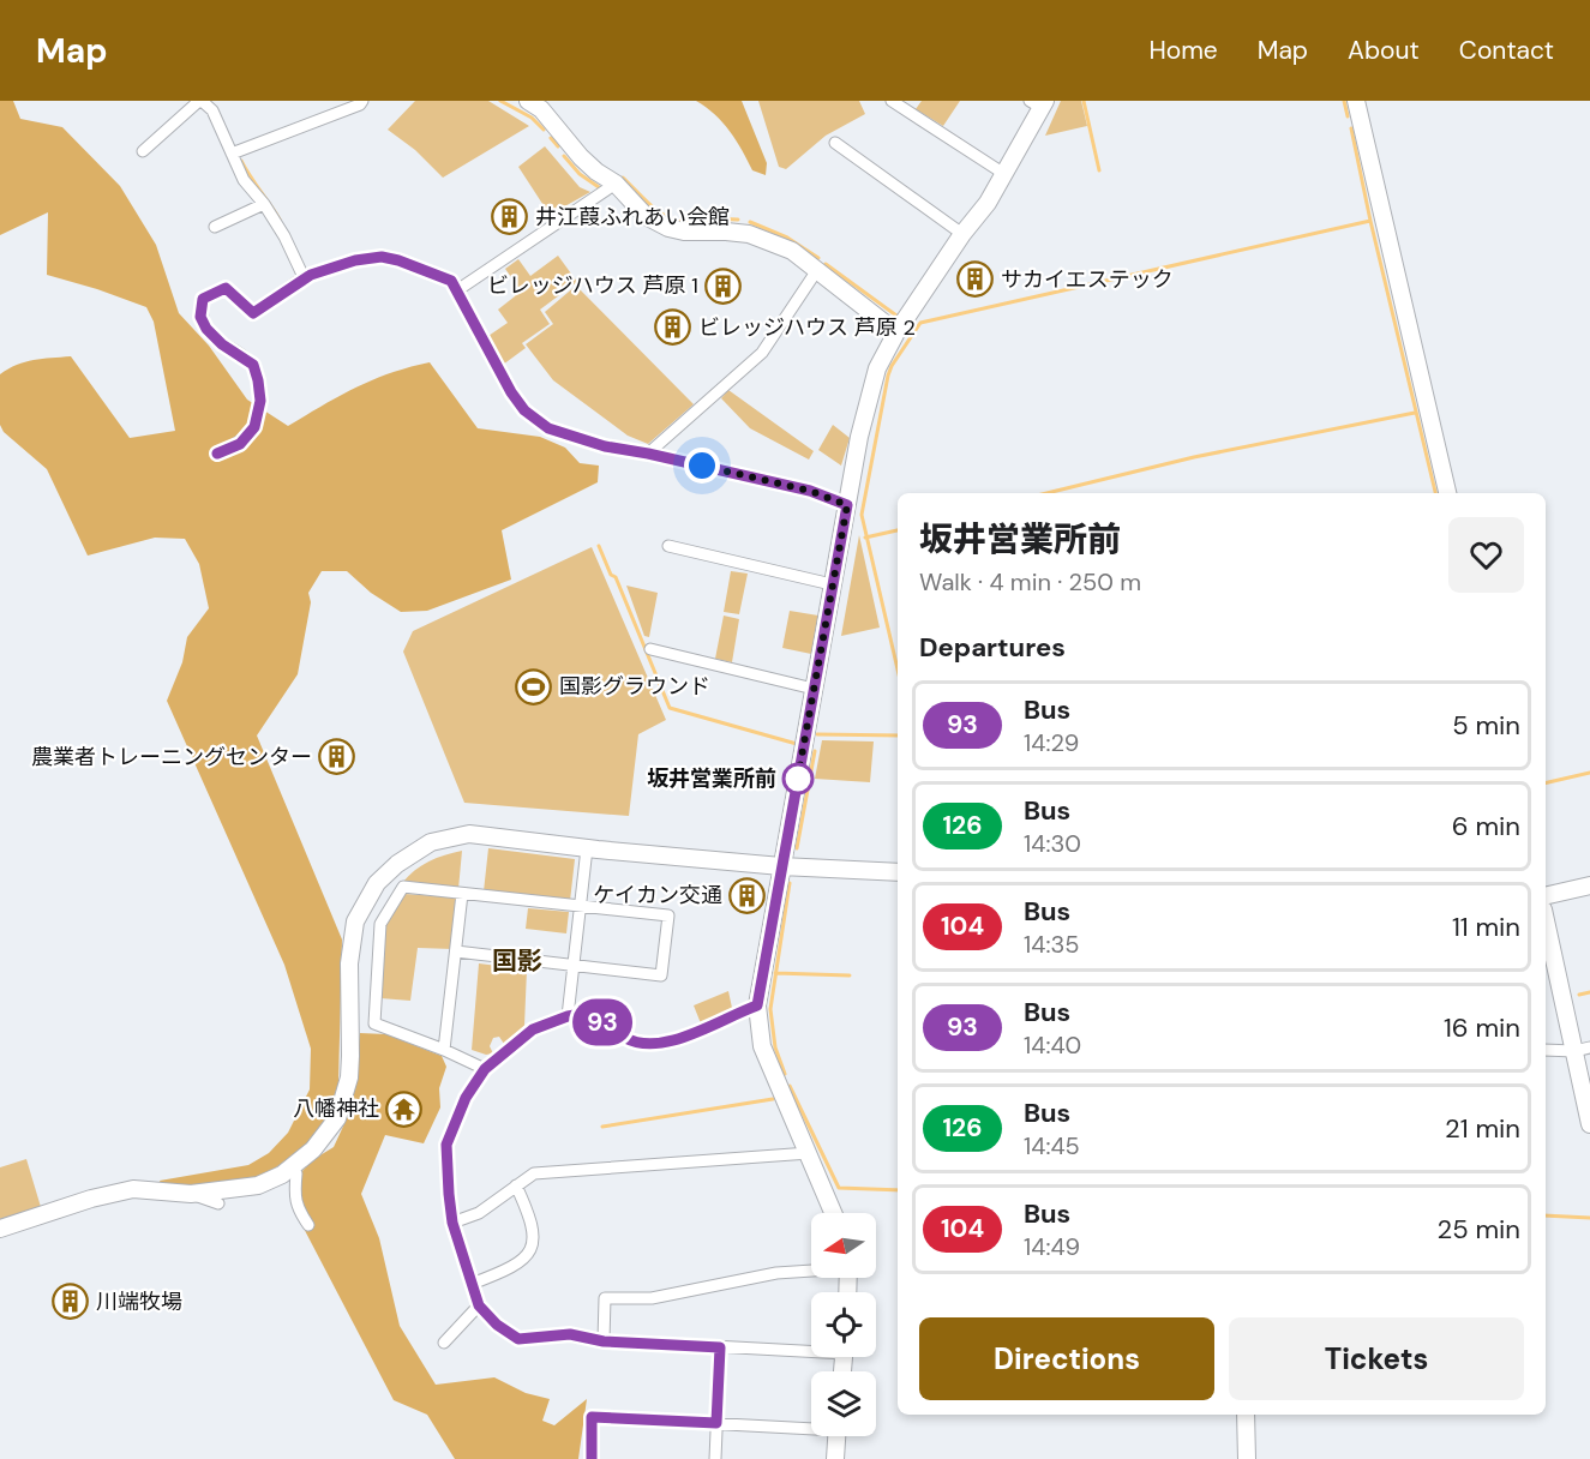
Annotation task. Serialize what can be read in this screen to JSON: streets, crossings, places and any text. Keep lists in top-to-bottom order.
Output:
{
  "districts": ["国影"],
  "places": {
    "building": [
      "井江葭ふれあい会館",
      "サカイエステック",
      "ビレッジハウス 芦原 1",
      "ビレッジハウス 芦原 2",
      "農業者トレーニングセンター",
      "ケイカン交通",
      "川端牧場"
    ],
    "sports": ["国影グラウンド"],
    "other": ["坂井営業所前"],
    "temple": ["八幡神社"]
  },
  "lines": ["bus line 93"],
  "north": "left",
  "page": {
    "header": "Map",
    "nav": [
      "Home",
      "Map",
      "About",
      "Contact"
    ],
    "on_map": "93",
    "heading": [
      ["坂井営業所前", "Walk · 4 min · 250 m"],
      "Departures"
    ],
    "list": [
      {
        "mark": "93",
        "name": "Bus",
        "note": "14:29",
        "value": "5 min"
      },
      {
        "mark": "126",
        "name": "Bus",
        "note": "14:30",
        "value": "6 min"
      },
      {
        "mark": "104",
        "name": "Bus",
        "note": "14:35",
        "value": "11 min"
      },
      {
        "mark": "93",
        "name": "Bus",
        "note": "14:40",
        "value": "16 min"
      },
      {
        "mark": "126",
        "name": "Bus",
        "note": "14:45",
        "value": "21 min"
      },
      {
        "mark": "104",
        "name": "Bus",
        "note": "14:49",
        "value": "25 min"
      }
    ],
    "buttons": ["Directions", "Tickets"]
  }
}
